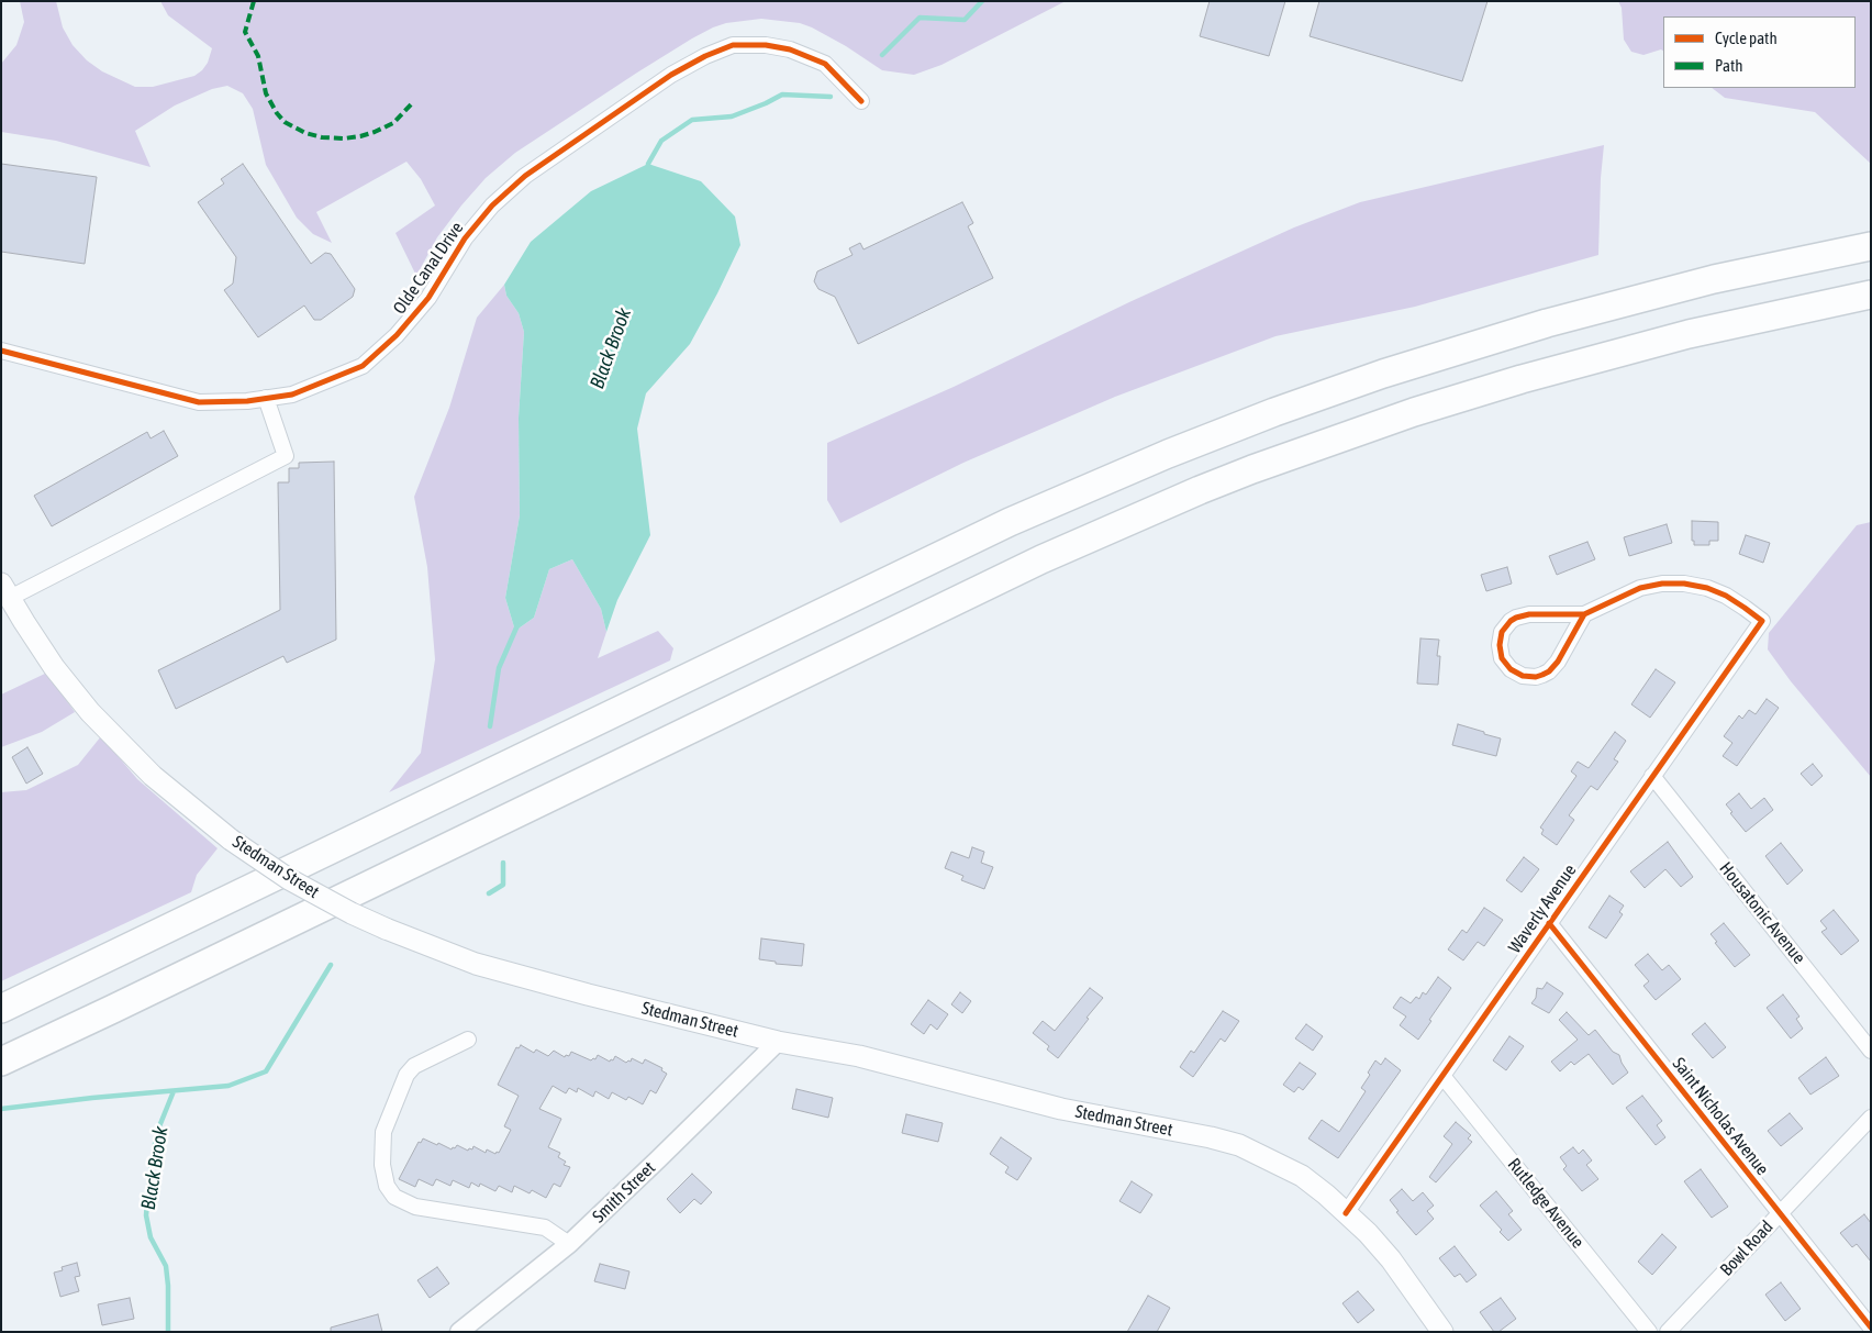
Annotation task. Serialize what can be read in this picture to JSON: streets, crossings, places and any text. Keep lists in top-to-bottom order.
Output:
{
  "streets": {
    "main road": ["Stedman Street"],
    "street": [
      "Olde Canal Drive",
      "Waverly Avenue",
      "Housatonic Avenue",
      "Saint Nicholas Avenue",
      "Smith Street",
      "Rutledge Avenue",
      "Bowl Road"
    ]
  },
  "crossings": [
    ["Stedman Street", "Waverly Avenue"],
    ["Stedman Street", "Smith Street"],
    ["Waverly Avenue", "Housatonic Avenue"],
    ["Waverly Avenue", "Saint Nicholas Avenue"],
    ["Waverly Avenue", "Rutledge Avenue"],
    ["Saint Nicholas Avenue", "Bowl Road"]
  ],
  "water": ["Black Brook"],
  "legend": ["Cycle path", "Path"]
}
